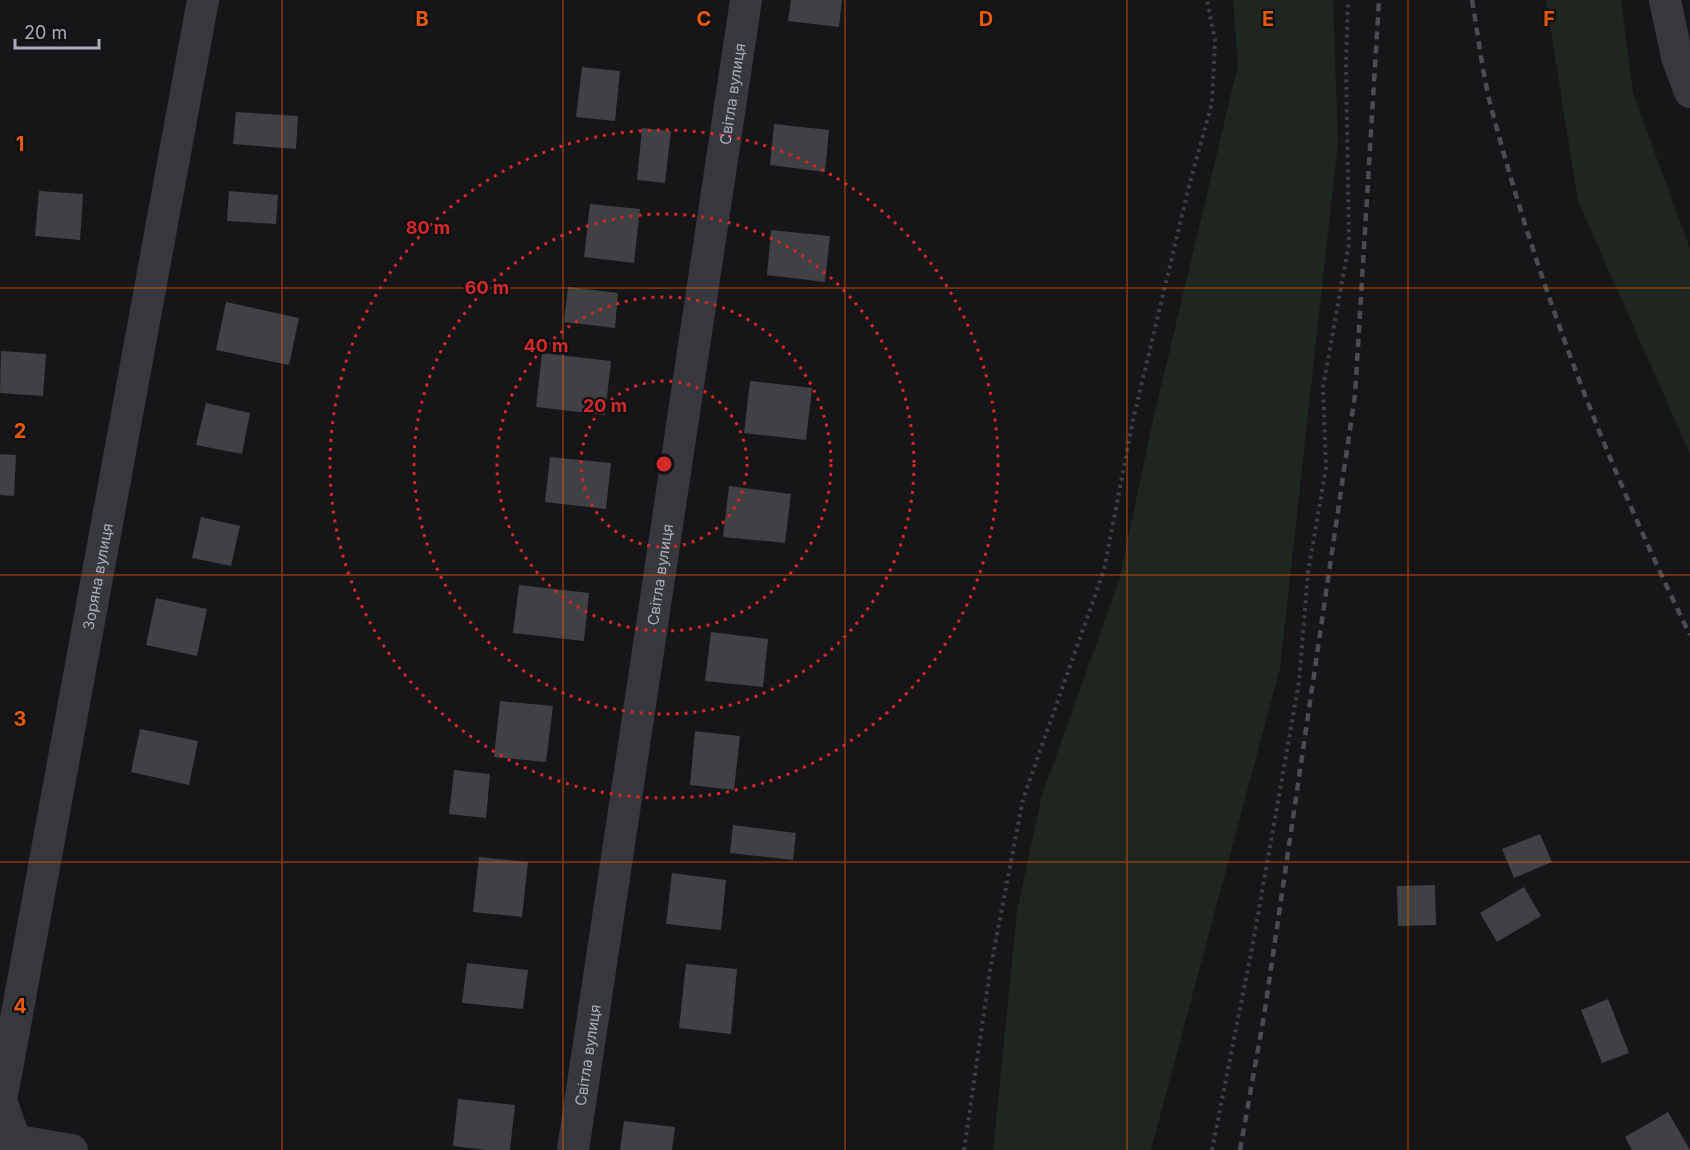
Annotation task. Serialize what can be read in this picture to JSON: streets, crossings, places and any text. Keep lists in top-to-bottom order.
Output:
{
  "streets": {
    "street": ["Світла вулиця", "Зоряна вулиця"]
  },
  "scale_bar": "20 m",
  "grid": {
    "columns": [
      "B",
      "C",
      "D",
      "E",
      "F"
    ],
    "rows": [
      "1",
      "2",
      "3",
      "4"
    ]
  },
  "rings": [
    "80 m",
    "60 m",
    "40 m",
    "20 m"
  ]
}
